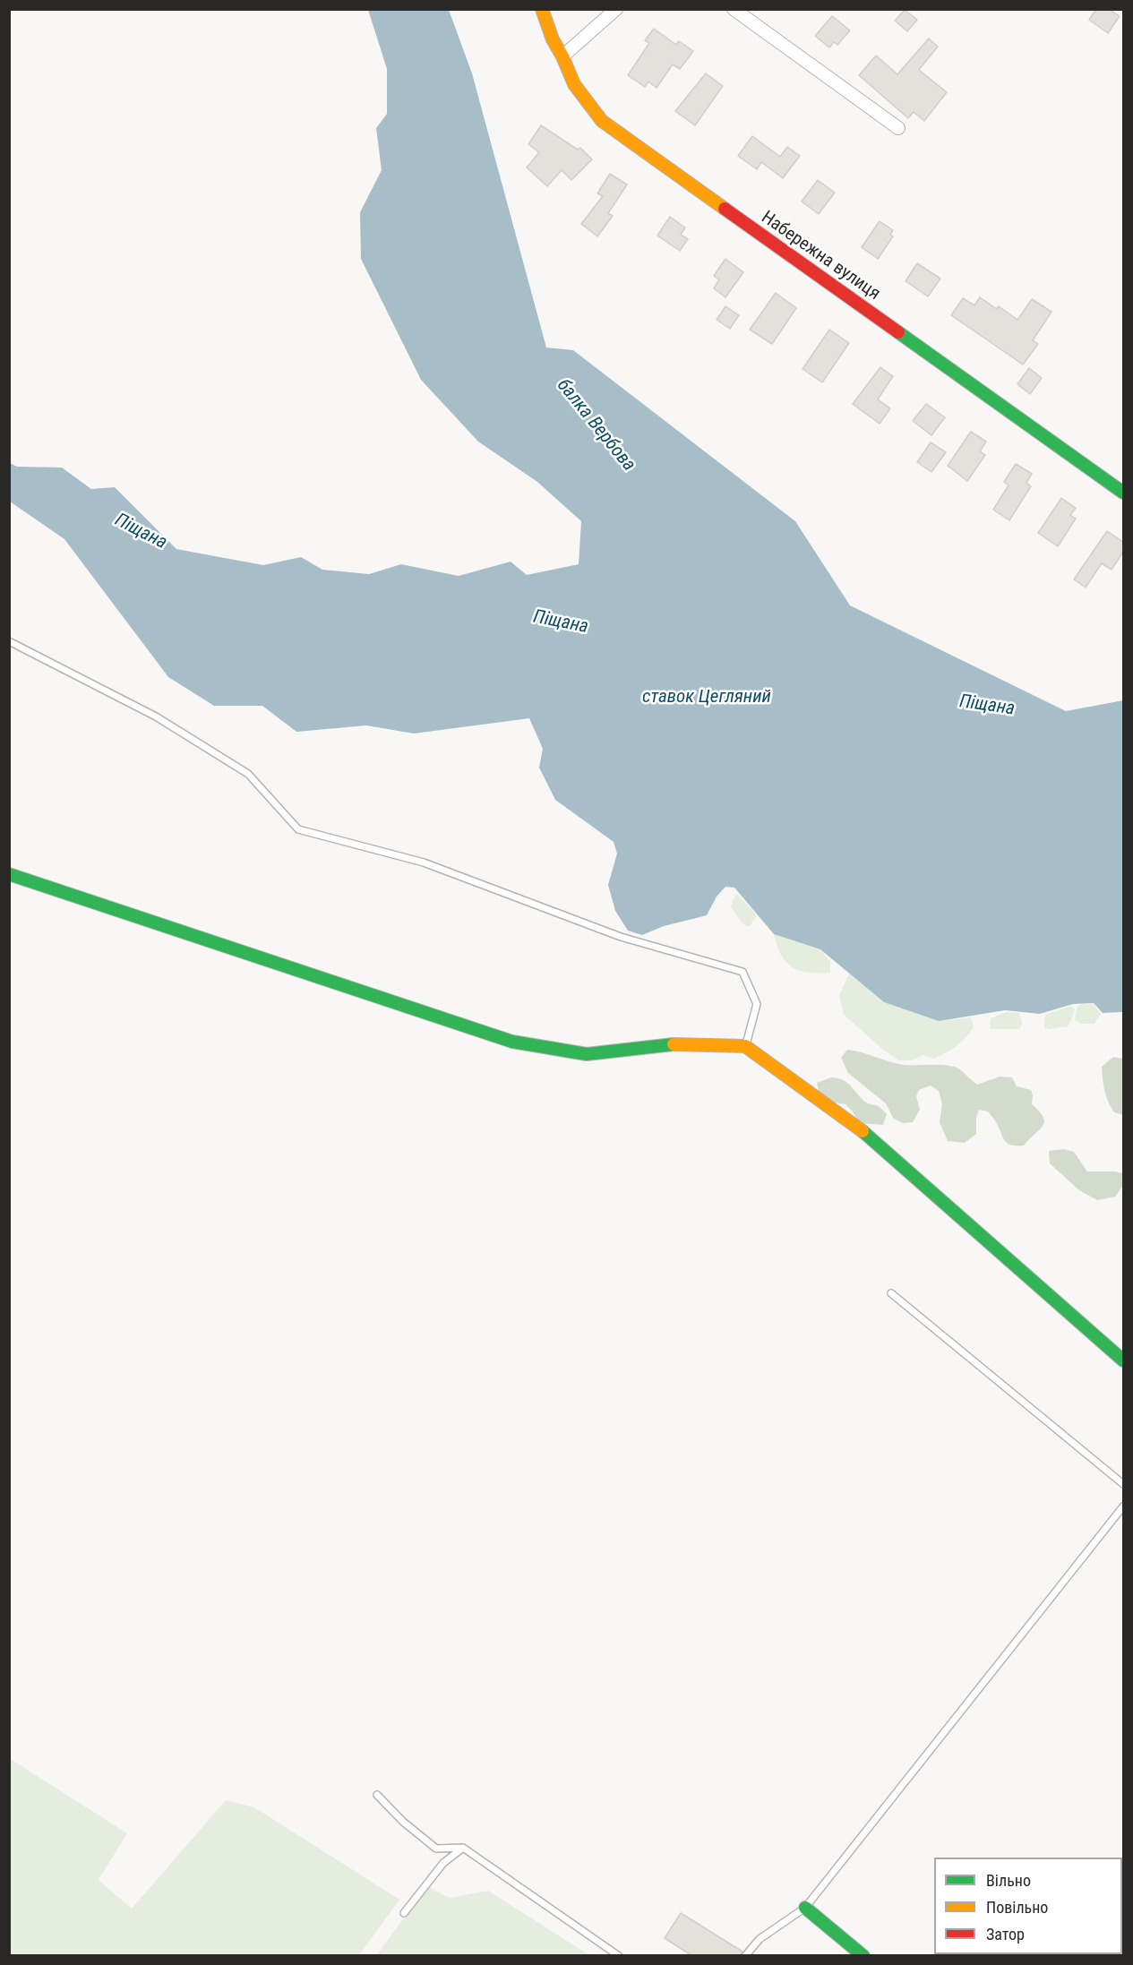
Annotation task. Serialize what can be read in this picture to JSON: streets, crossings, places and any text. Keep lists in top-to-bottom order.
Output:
{
  "streets": {
    "street": ["Набережна вулиця"]
  },
  "water": ["балка Вербова", "Піщана", "ставок Цегляний"],
  "legend": ["Вільно", "Повільно", "Затор"]
}
